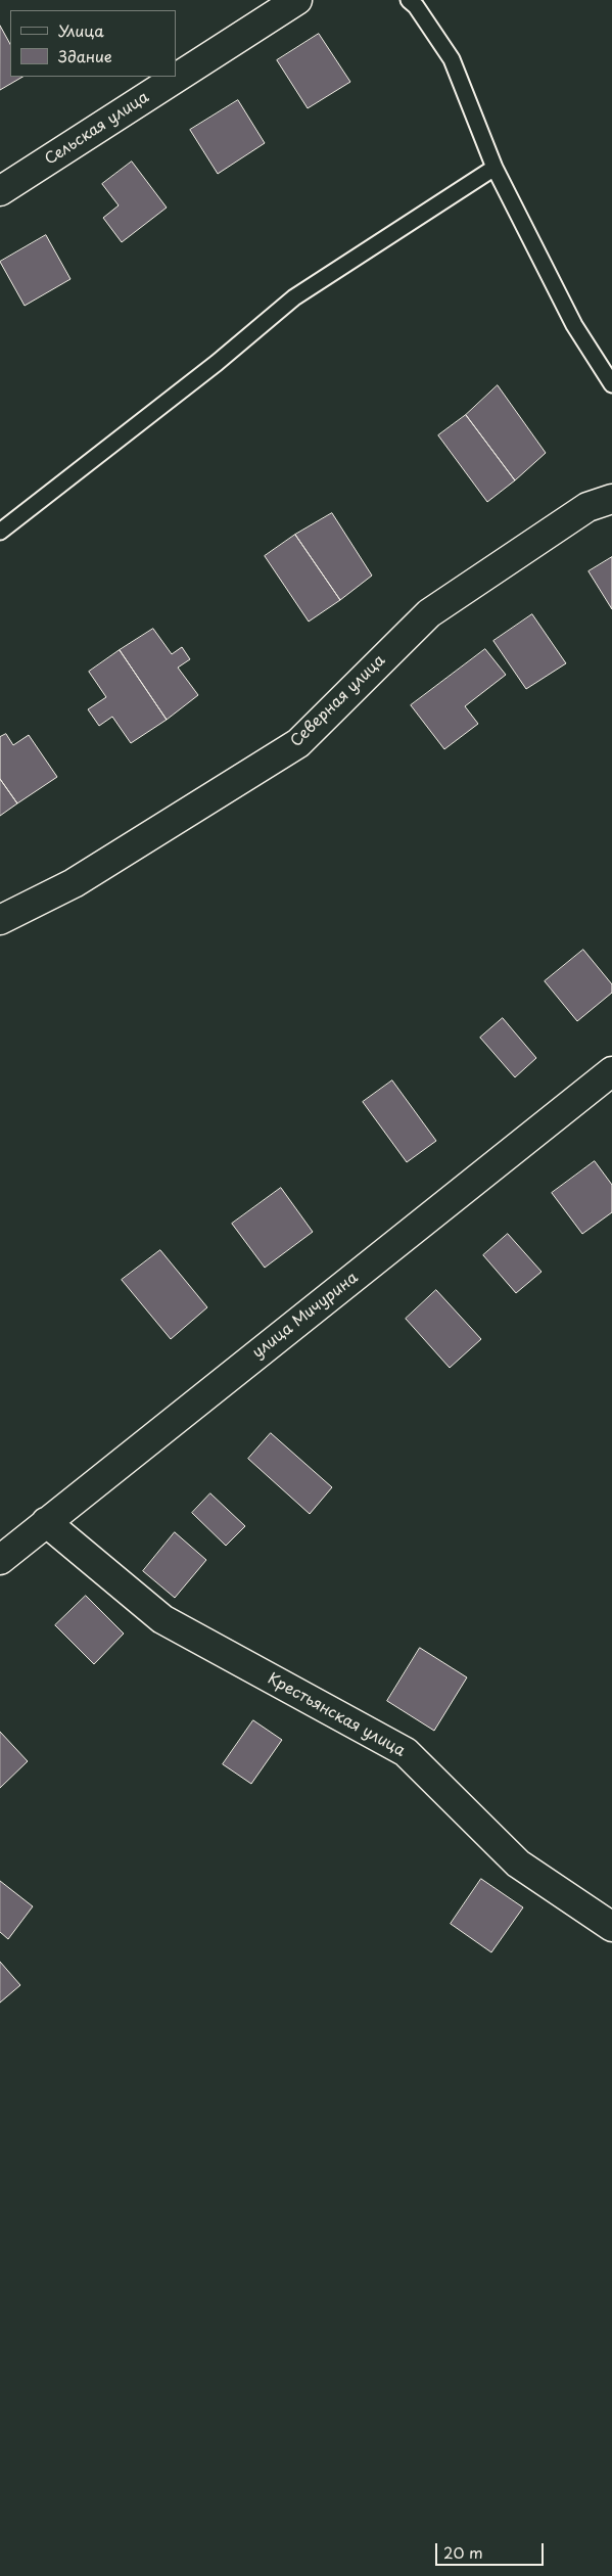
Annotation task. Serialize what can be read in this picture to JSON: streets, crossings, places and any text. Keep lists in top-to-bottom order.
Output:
{
  "streets": {
    "street": [
      "Сельская улица",
      "Северная улица",
      "улица Мичурина",
      "Крестьянская улица"
    ]
  },
  "crossings": [
    ["улица Мичурина", "Крестьянская улица"]
  ],
  "legend": ["Улица", "Здание"],
  "scale_bar": "20 m"
}
